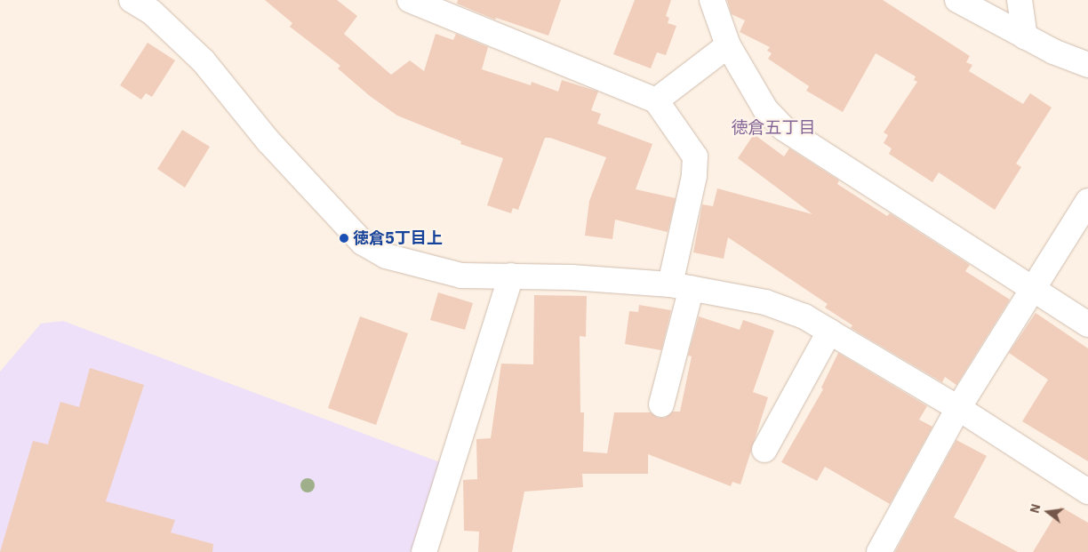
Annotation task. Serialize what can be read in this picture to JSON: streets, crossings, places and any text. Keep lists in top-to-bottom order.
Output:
{
  "districts": ["徳倉五丁目"],
  "places": ["徳倉5丁目上"],
  "north": "left"
}
